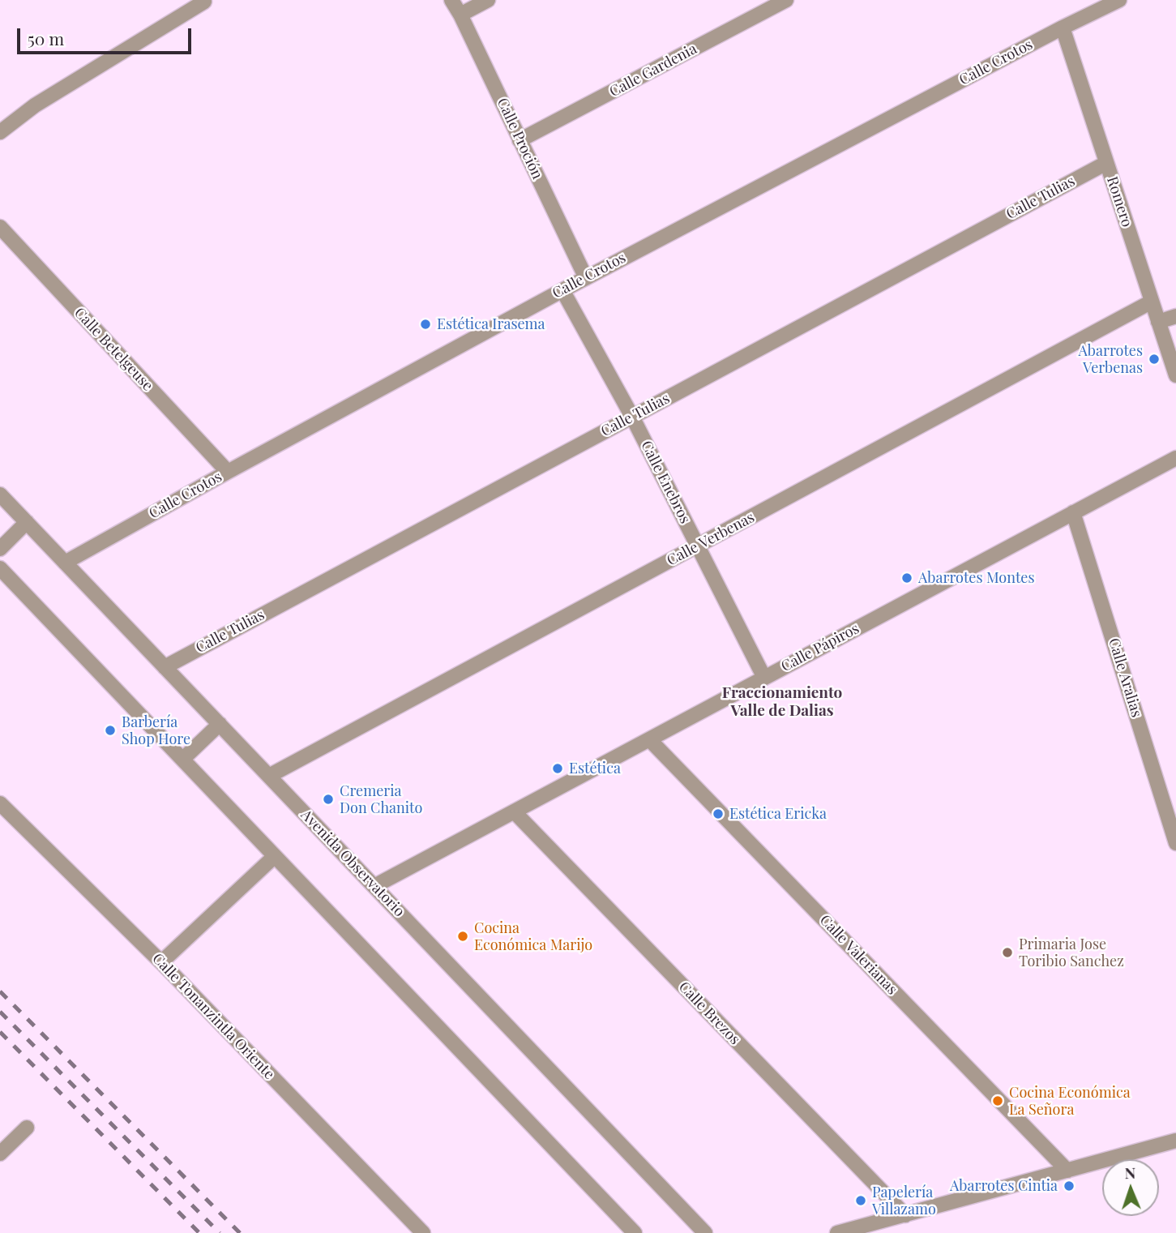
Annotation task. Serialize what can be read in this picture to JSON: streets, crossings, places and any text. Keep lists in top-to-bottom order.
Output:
{
  "streets": {
    "street": [
      "Calle Crotos",
      "Calle Gardenia",
      "Calle Proción",
      "Calle Tulias",
      "Romero",
      "Calle Betelgeuse",
      "Calle Enebros",
      "Calle Verbenas",
      "Calle Pápiros",
      "Calle Aralias",
      "Avenida Observatorio",
      "Calle Valerianas",
      "Calle Brezos",
      "Calle Tonanzintla Oriente"
    ]
  },
  "crossings": [
    ["Calle Crotos", "Calle Proción"],
    ["Calle Crotos", "Romero"],
    ["Calle Crotos", "Calle Betelgeuse"],
    ["Calle Crotos", "Calle Enebros"],
    ["Calle Crotos", "Avenida Observatorio"],
    ["Calle Gardenia", "Calle Proción"],
    ["Calle Tulias", "Romero"],
    ["Calle Tulias", "Calle Enebros"],
    ["Calle Tulias", "Avenida Observatorio"],
    ["Romero", "Calle Verbenas"],
    ["Calle Enebros", "Calle Verbenas"],
    ["Calle Enebros", "Calle Pápiros"],
    ["Calle Verbenas", "Avenida Observatorio"],
    ["Calle Pápiros", "Calle Aralias"],
    ["Calle Pápiros", "Avenida Observatorio"],
    ["Calle Pápiros", "Calle Valerianas"],
    ["Calle Pápiros", "Calle Brezos"]
  ],
  "districts": ["Fraccionamiento Valle de Dalias"],
  "places": [
    "Estética Irasema",
    "Abarrotes Verbenas",
    "Abarrotes Montes",
    "Barbería Shop Hore",
    "Estética",
    "Cremeria Don Chanito",
    "Estética Ericka",
    "Cocina Económica Marijo",
    "Primaria Jose Toribio Sanchez",
    "Cocina Económica La Señora",
    "Abarrotes Cintia",
    "Papelería Villazamo"
  ],
  "scale_bar": "50 m",
  "north": "top"
}
